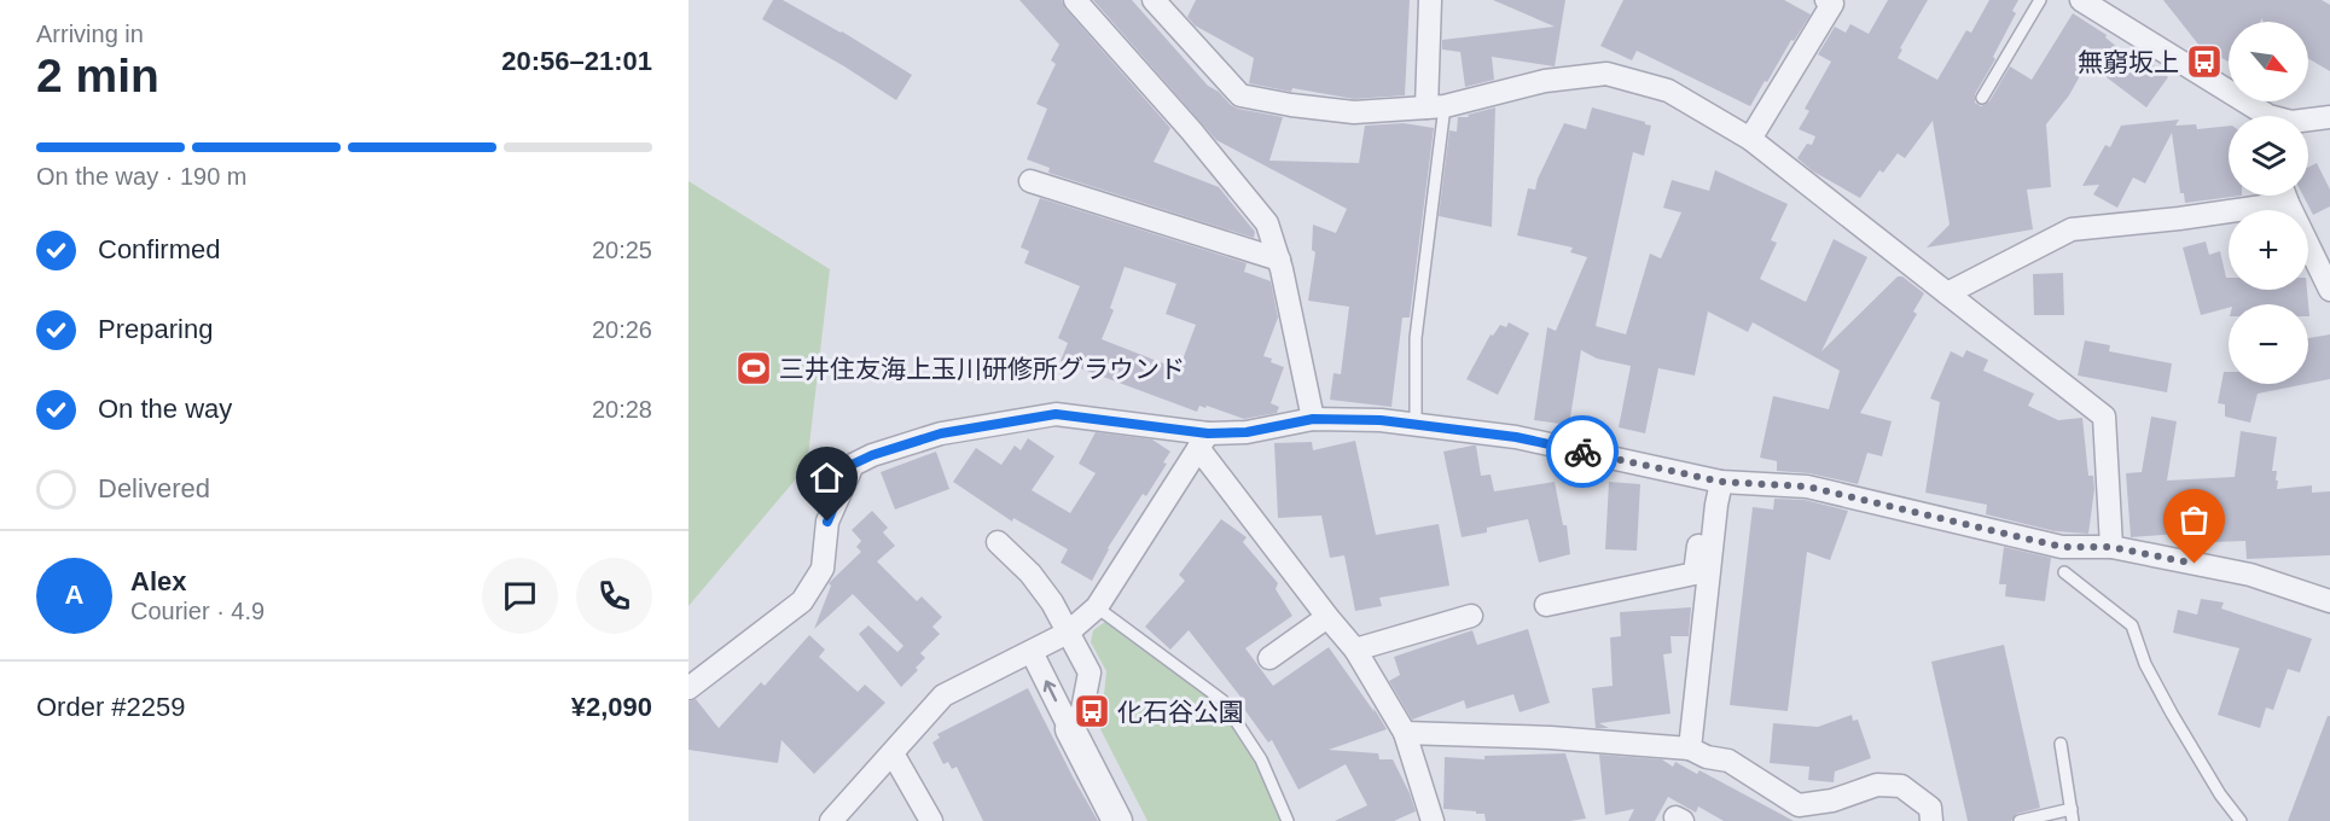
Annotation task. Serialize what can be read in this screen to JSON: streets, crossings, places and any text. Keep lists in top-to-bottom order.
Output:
{
  "places": {
    "bus stop": ["無窮坂上", "化石谷公園"],
    "sports": ["三井住友海上玉川研修所グラウンド"]
  },
  "north": "bottom right",
  "page": {
    "heading": ["2 min", "Arriving in", "20:56–21:01"],
    "panel": [
      "Alex",
      "Courier · 4.9",
      "Order #2259",
      "¥2,090"
    ],
    "map_buttons": ["+", "−"],
    "bar": "On the way · 190 m",
    "list": [
      ["Confirmed", "20:25"],
      ["Preparing", "20:26"],
      ["On the way", "20:28"],
      "Delivered"
    ],
    "round": "A"
  }
}
